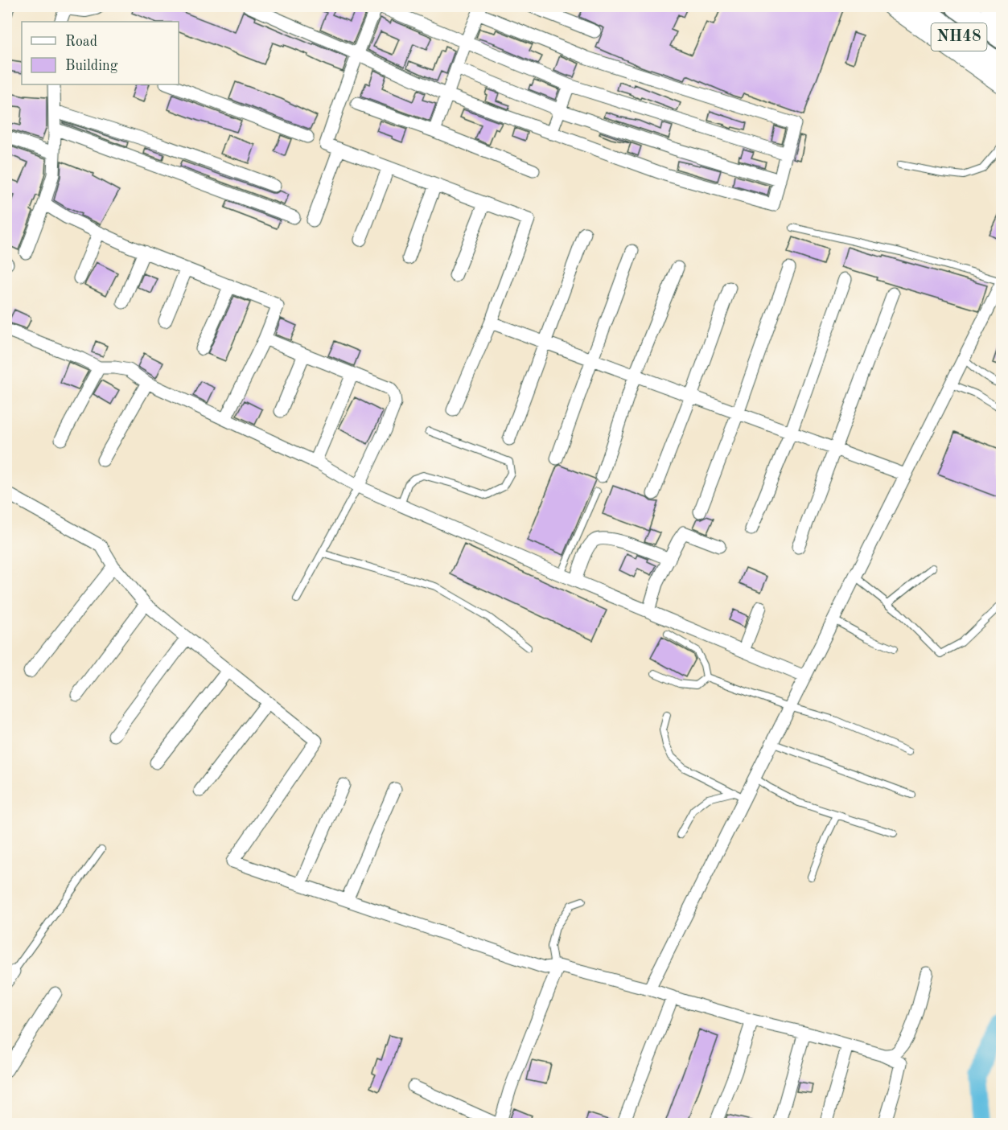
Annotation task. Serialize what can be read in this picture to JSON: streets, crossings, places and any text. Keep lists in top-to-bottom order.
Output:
{
  "streets": {
    "highway": ["NH48"]
  },
  "legend": ["Road", "Building"]
}
